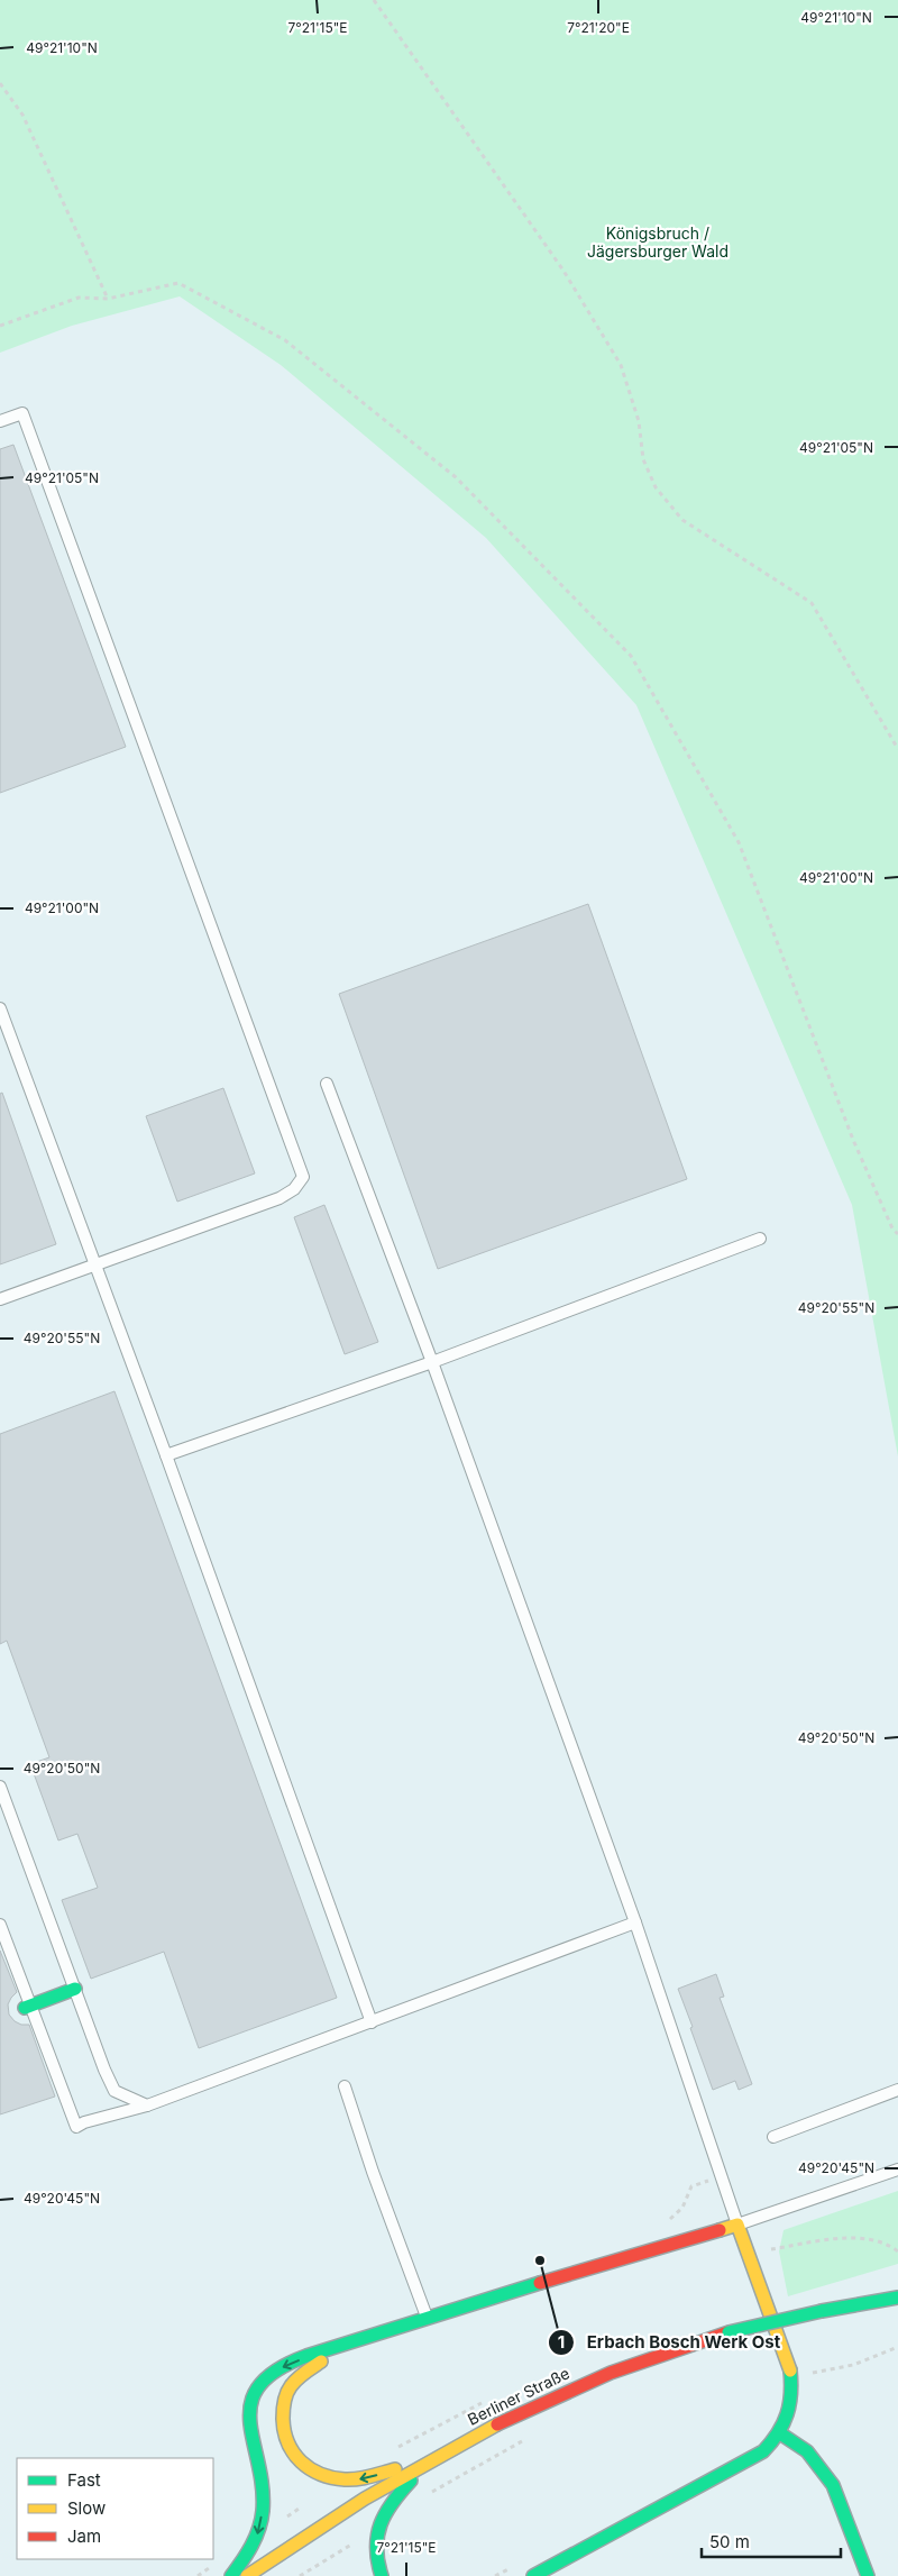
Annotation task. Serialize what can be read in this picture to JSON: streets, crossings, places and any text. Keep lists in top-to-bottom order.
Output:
{
  "streets": {
    "street": ["Berliner Straße"]
  },
  "parks": ["Königsbruch / Jägersburger Wald"],
  "places": ["Erbach Bosch Werk Ost"],
  "legend": ["Fast", "Slow", "Jam"],
  "scale_bar": "50 m",
  "coordinates": [
    "49°21'10\"N",
    "7°21'15\"E",
    "7°21'20\"E",
    "49°21'05\"N",
    "49°21'00\"N",
    "49°20'55\"N",
    "49°20'50\"N",
    "49°20'45\"N"
  ]
}
